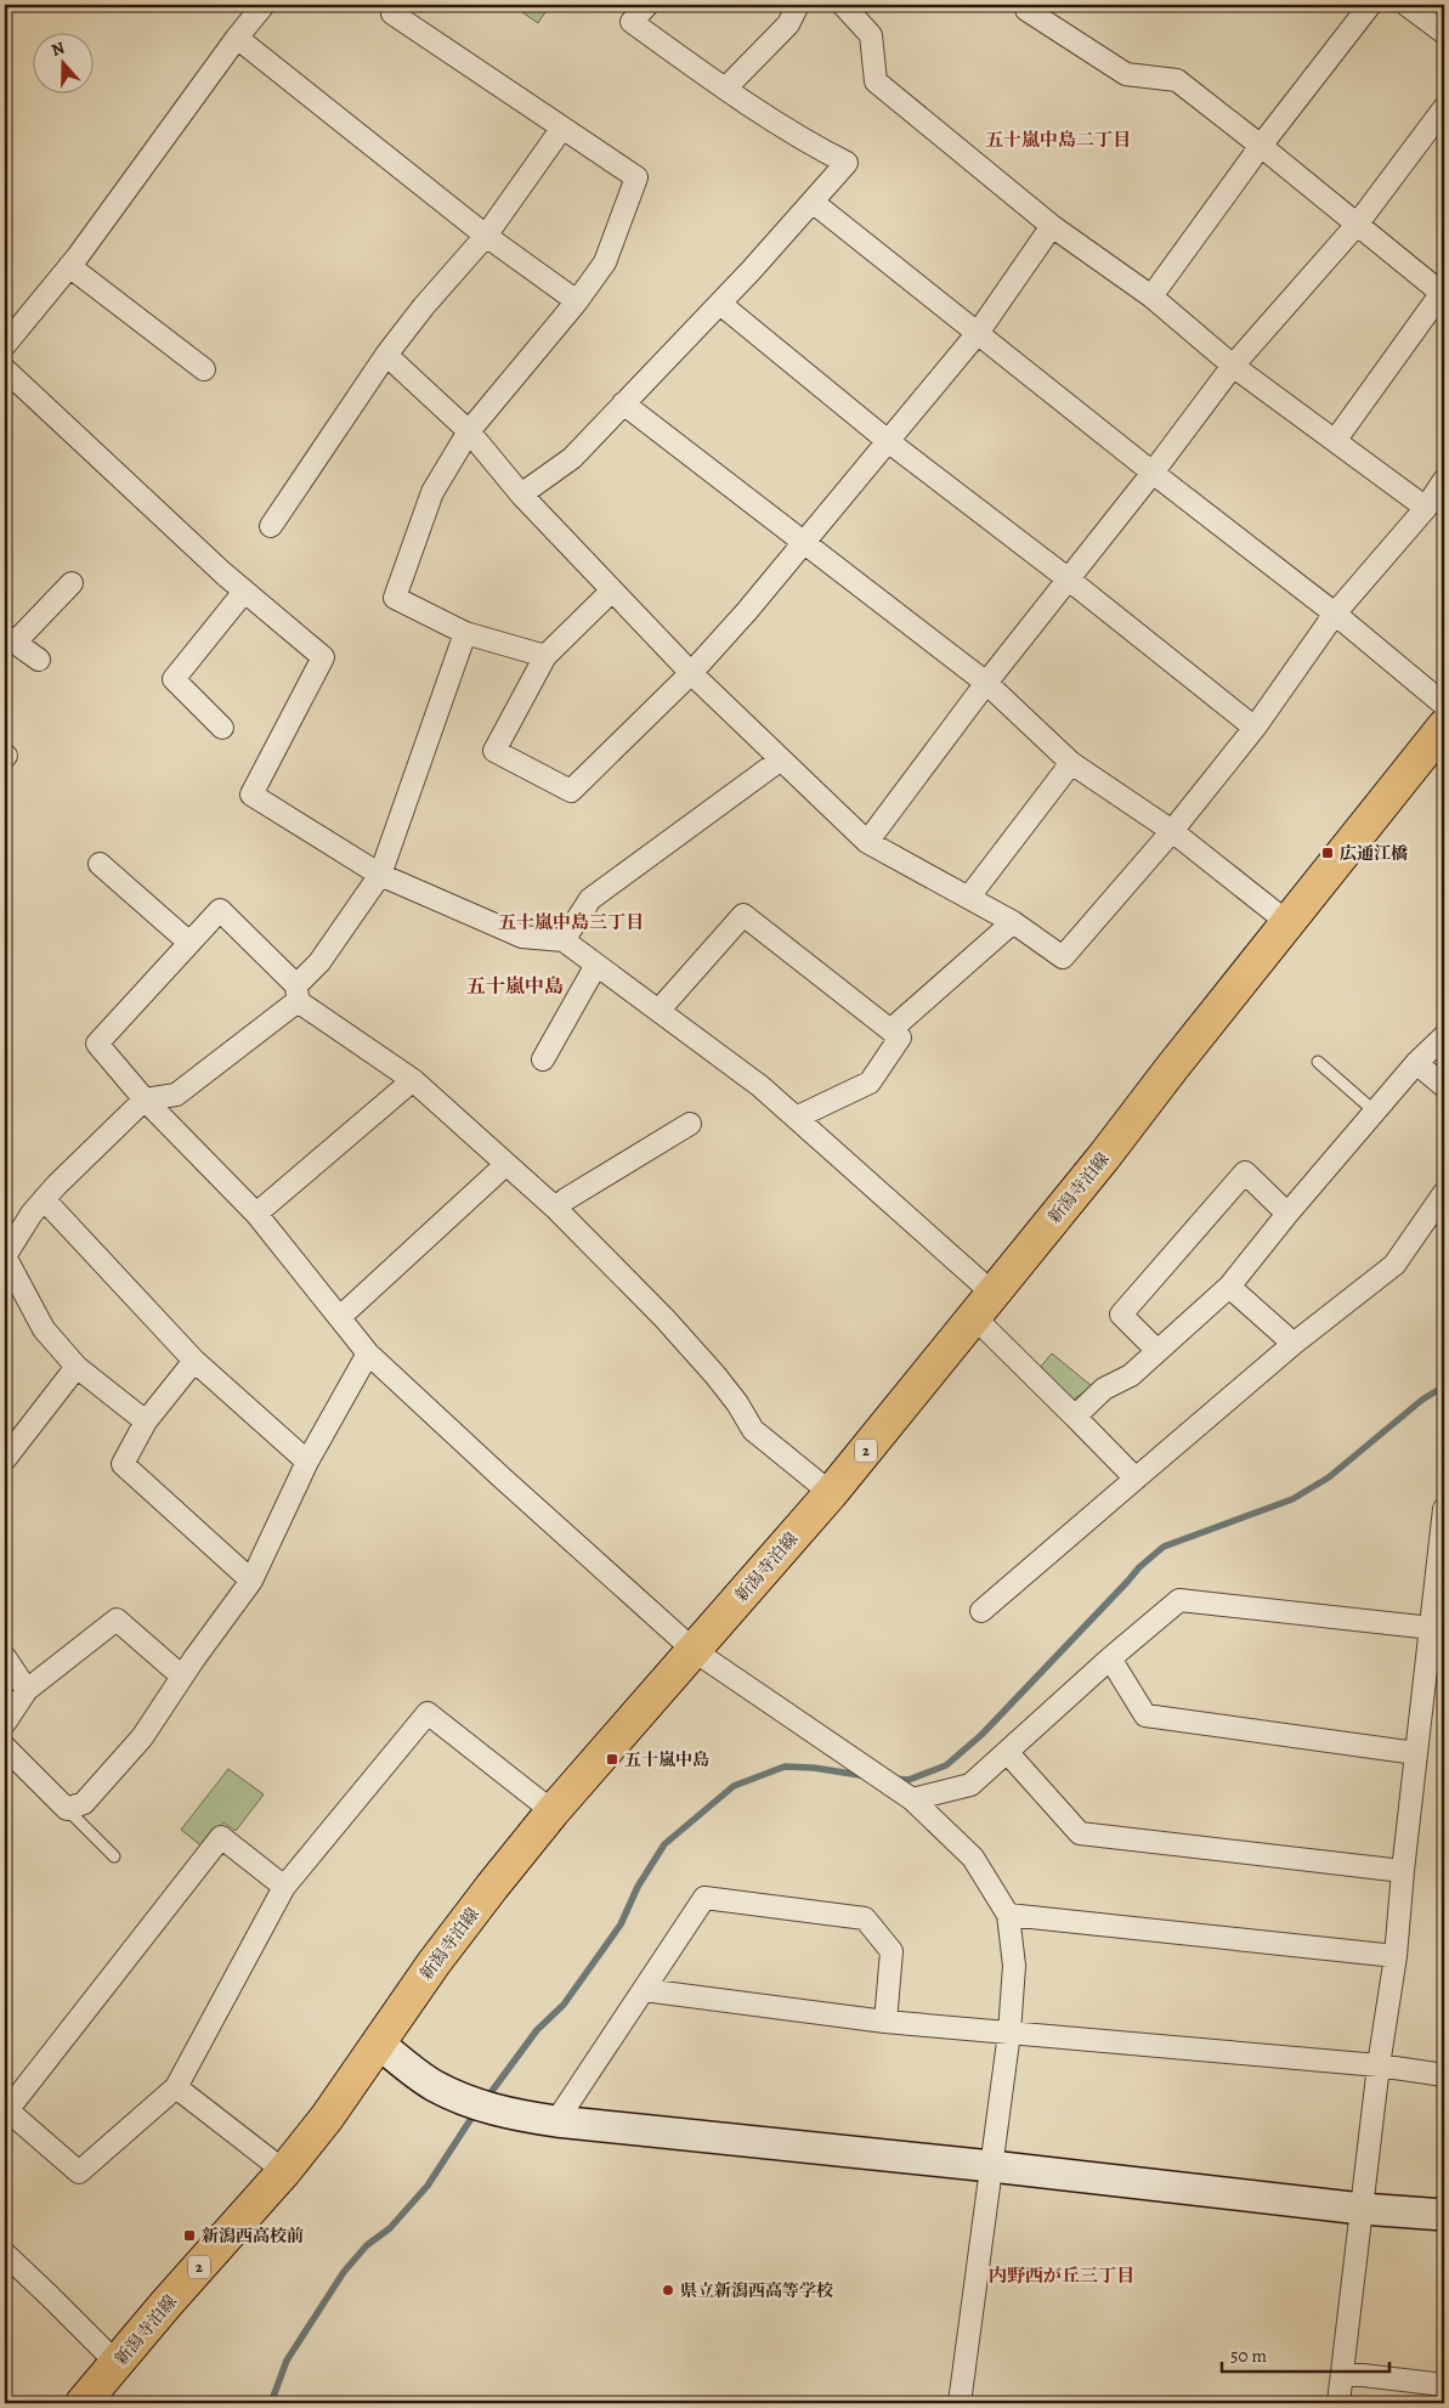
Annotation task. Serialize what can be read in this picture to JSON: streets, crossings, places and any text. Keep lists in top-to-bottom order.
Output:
{
  "streets": {
    "main road": ["新潟寺泊線", "2"]
  },
  "districts": [
    "五十嵐中島二丁目",
    "五十嵐中島三丁目",
    "五十嵐中島",
    "内野西が丘三丁目"
  ],
  "places": {
    "transit": ["広通江橋", "五十嵐中島", "新潟西高校前"],
    "other": ["県立新潟西高等学校"]
  },
  "scale_bar": "50 m",
  "north": "top"
}
